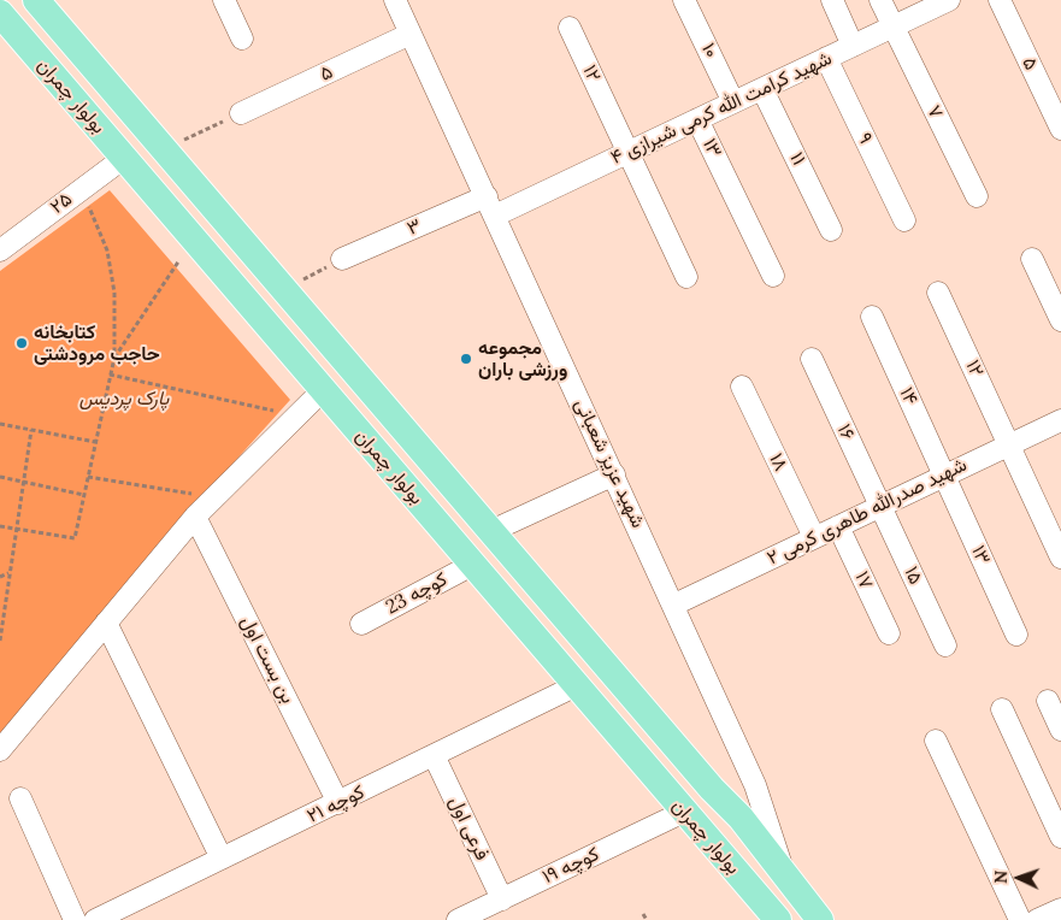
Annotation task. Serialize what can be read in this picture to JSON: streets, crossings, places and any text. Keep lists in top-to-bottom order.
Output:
{
  "streets": {
    "main road": ["بولوار چمران"],
    "street": [
      "۱۰",
      "۵",
      "۱۲",
      "شهید کرامت الله کرمی شیرازی ۴",
      "۷",
      "۹",
      "۱۳",
      "۱۱",
      "۲۵",
      "۳",
      "۱۴",
      "۱۶",
      "۱۸",
      "شهید عزیز شعبانی",
      "شهید صدرالله طاهری کرمی ۲",
      "۱۵",
      "۱۷",
      "کوچه 23",
      "بن بست اول",
      "کوچه ۲۱",
      "فرعی اول",
      "کوچه ۱۹"
    ]
  },
  "crossings": [
    ["۱۰", "شهید کرامت الله کرمی شیرازی ۴"],
    ["۵", "شهید عزیز شعبانی"],
    ["۱۲", "شهید کرامت الله کرمی شیرازی ۴"],
    ["۱۲", "شهید صدرالله طاهری کرمی ۲"],
    ["بولوار چمران", "۲۵"],
    ["بولوار چمران", "شهید عزیز شعبانی"],
    ["بولوار چمران", "کوچه 23"],
    ["بولوار چمران", "کوچه ۲۱"],
    ["بولوار چمران", "کوچه ۱۹"],
    ["شهید کرامت الله کرمی شیرازی ۴", "۷"],
    ["شهید کرامت الله کرمی شیرازی ۴", "۹"],
    ["شهید کرامت الله کرمی شیرازی ۴", "۱۳"],
    ["شهید کرامت الله کرمی شیرازی ۴", "۱۱"],
    ["شهید کرامت الله کرمی شیرازی ۴", "شهید عزیز شعبانی"],
    ["۱۳", "۱۴"],
    ["۱۳", "شهید صدرالله طاهری کرمی ۲"],
    ["۳", "شهید عزیز شعبانی"],
    ["۱۴", "شهید صدرالله طاهری کرمی ۲"],
    ["۱۶", "شهید صدرالله طاهری کرمی ۲"],
    ["۱۶", "۱۵"],
    ["۱۸", "شهید صدرالله طاهری کرمی ۲"],
    ["شهید عزیز شعبانی", "شهید صدرالله طاهری کرمی ۲"],
    ["شهید صدرالله طاهری کرمی ۲", "۱۵"],
    ["شهید صدرالله طاهری کرمی ۲", "۱۷"],
    ["بن بست اول", "کوچه ۲۱"],
    ["کوچه ۲۱", "فرعی اول"],
    ["فرعی اول", "کوچه ۱۹"]
  ],
  "parks": ["پارک پردیس"],
  "places": ["کتابخانه حاجب مرودشتی", "مجموعه ورزشی باران"],
  "north": "left"
}
